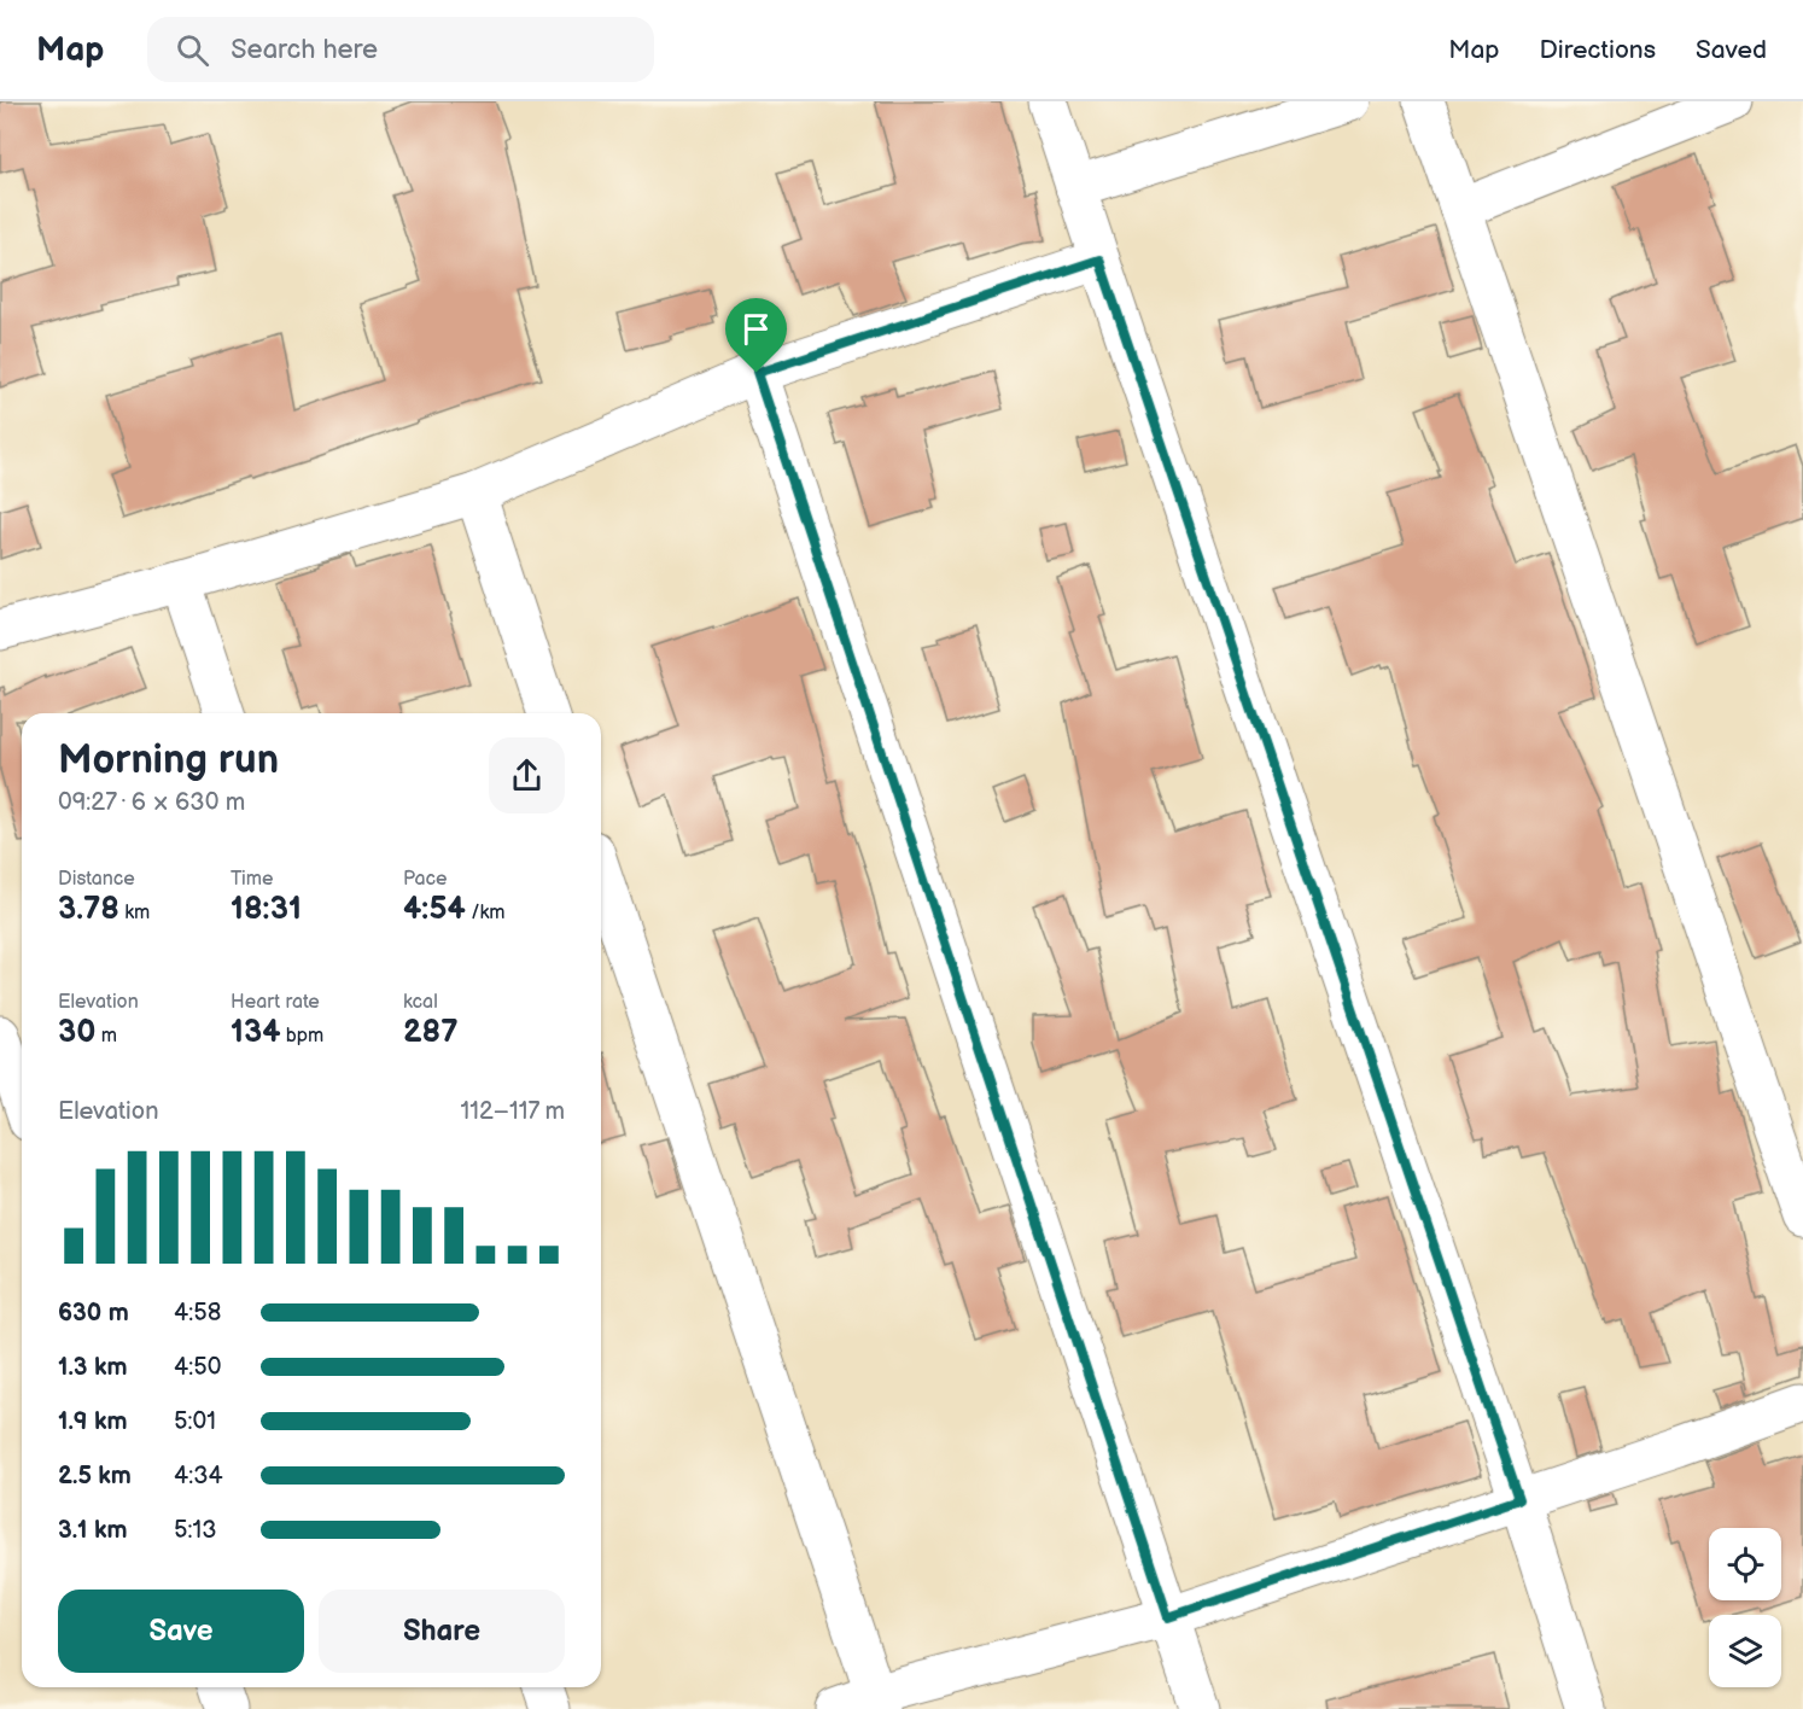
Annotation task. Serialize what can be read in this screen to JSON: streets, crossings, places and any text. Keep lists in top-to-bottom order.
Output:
{
  "page": {
    "header": "Map",
    "search": "Search here",
    "nav": ["Map", "Directions", "Saved"],
    "heading": ["Morning run", "09:27 · 6 × 630 m"],
    "stats": [
      ["Distance", "3.78 km"],
      ["Time", "18:31"],
      ["Pace", "4:54 /km"],
      ["Elevation", "30 m"],
      ["Heart rate", "134 bpm"],
      ["kcal", "287"]
    ],
    "chart": ["Elevation", "112–117 m"],
    "list": [
      {
        "name": "630 m",
        "note": "4:58"
      },
      {
        "name": "1.3 km",
        "note": "4:50"
      },
      {
        "name": "1.9 km",
        "note": "5:01"
      },
      {
        "name": "2.5 km",
        "note": "4:34"
      },
      {
        "name": "3.1 km",
        "note": "5:13"
      }
    ],
    "buttons": ["Save", "Share"]
  }
}
